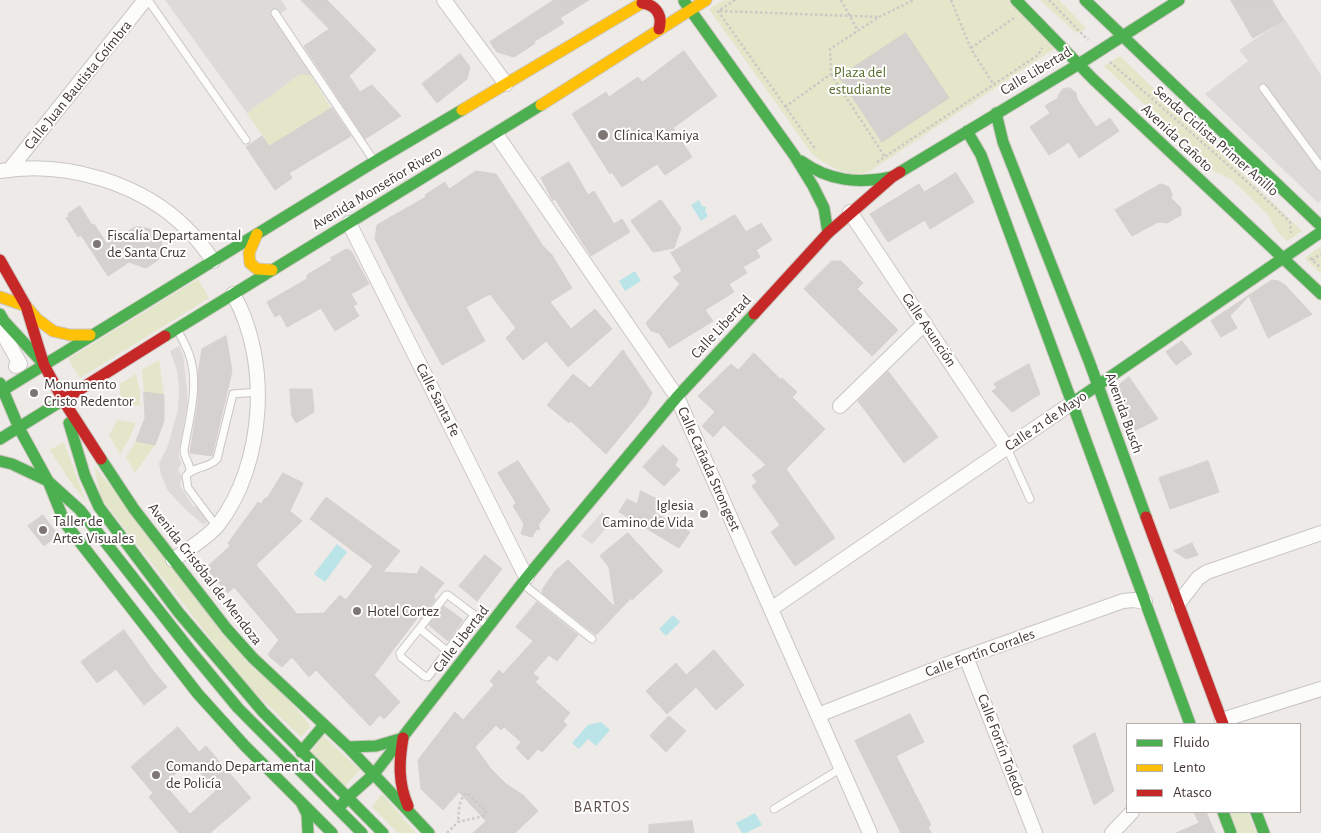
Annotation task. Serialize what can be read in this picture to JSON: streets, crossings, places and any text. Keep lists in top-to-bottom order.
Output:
{
  "streets": {
    "main road": [
      "Calle Libertad",
      "Avenida Cañoto",
      "Avenida Monseñor Rivero",
      "Avenida Busch",
      "Calle 21 de Mayo",
      "Avenida Cristóbal de Mendoza"
    ],
    "street": [
      "Calle Juan Bautista Coímbra",
      "Calle Asunción",
      "Calle Santa Fe",
      "Calle Cañada Strongest",
      "Calle Fortín Corrales",
      "Calle Fortín Toledo"
    ],
    "path": ["Senda Ciclista Primer Anillo"]
  },
  "crossings": [
    ["Calle Libertad", "Avenida Cañoto"],
    ["Calle Libertad", "Calle Asunción"],
    ["Calle Libertad", "Calle Santa Fe"],
    ["Calle Libertad", "Avenida Busch"],
    ["Calle Libertad", "Calle Cañada Strongest"],
    ["Calle Libertad", "Avenida Cristóbal de Mendoza"],
    ["Avenida Cañoto", "Calle 21 de Mayo"],
    ["Avenida Monseñor Rivero", "Calle Santa Fe"],
    ["Avenida Monseñor Rivero", "Calle Cañada Strongest"],
    ["Avenida Monseñor Rivero", "Avenida Cristóbal de Mendoza"],
    ["Calle Asunción", "Calle 21 de Mayo"],
    ["Avenida Busch", "Calle 21 de Mayo"],
    ["Avenida Busch", "Calle Fortín Corrales"],
    ["Calle 21 de Mayo", "Calle Cañada Strongest"],
    ["Calle Cañada Strongest", "Calle Fortín Corrales"],
    ["Calle Fortín Corrales", "Calle Fortín Toledo"]
  ],
  "districts": ["BARTOS"],
  "parks": ["Plaza del estudiante"],
  "places": [
    "Clínica Kamiya",
    "Fiscalía Departamental de Santa Cruz",
    "Monumento Cristo Redentor",
    "Iglesia Camino de Vida",
    "Taller de Artes Visuales",
    "Hotel Cortez",
    "Comando Departamental de Policía"
  ],
  "legend": ["Fluido", "Lento", "Atasco"]
}
